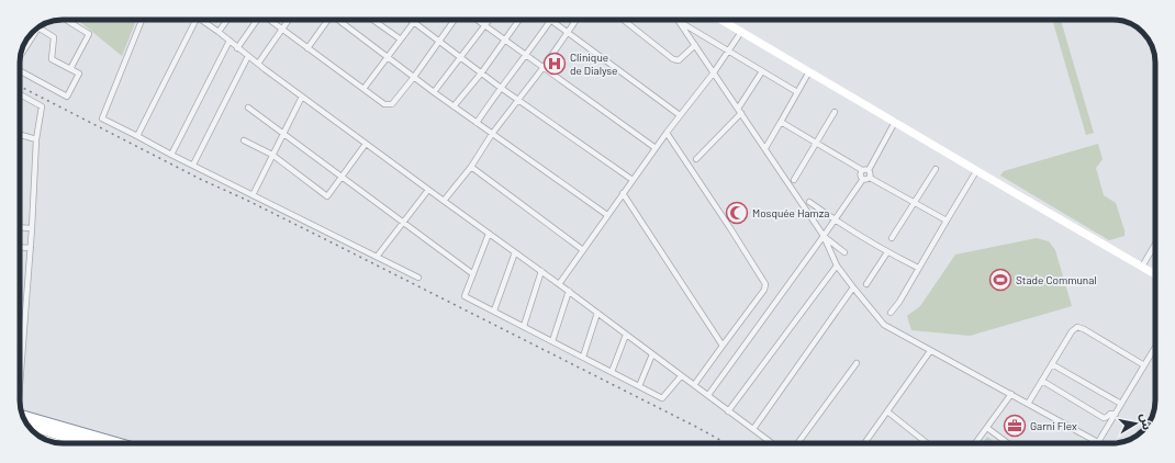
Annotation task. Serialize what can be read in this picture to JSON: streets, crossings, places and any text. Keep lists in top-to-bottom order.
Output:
{
  "places": {
    "hospital": ["Clinique de Dialyse"],
    "mosque": ["Mosquée Hamza"],
    "sports": ["Stade Communal"],
    "office": ["Garni Flex"]
  },
  "north": "right"
}
